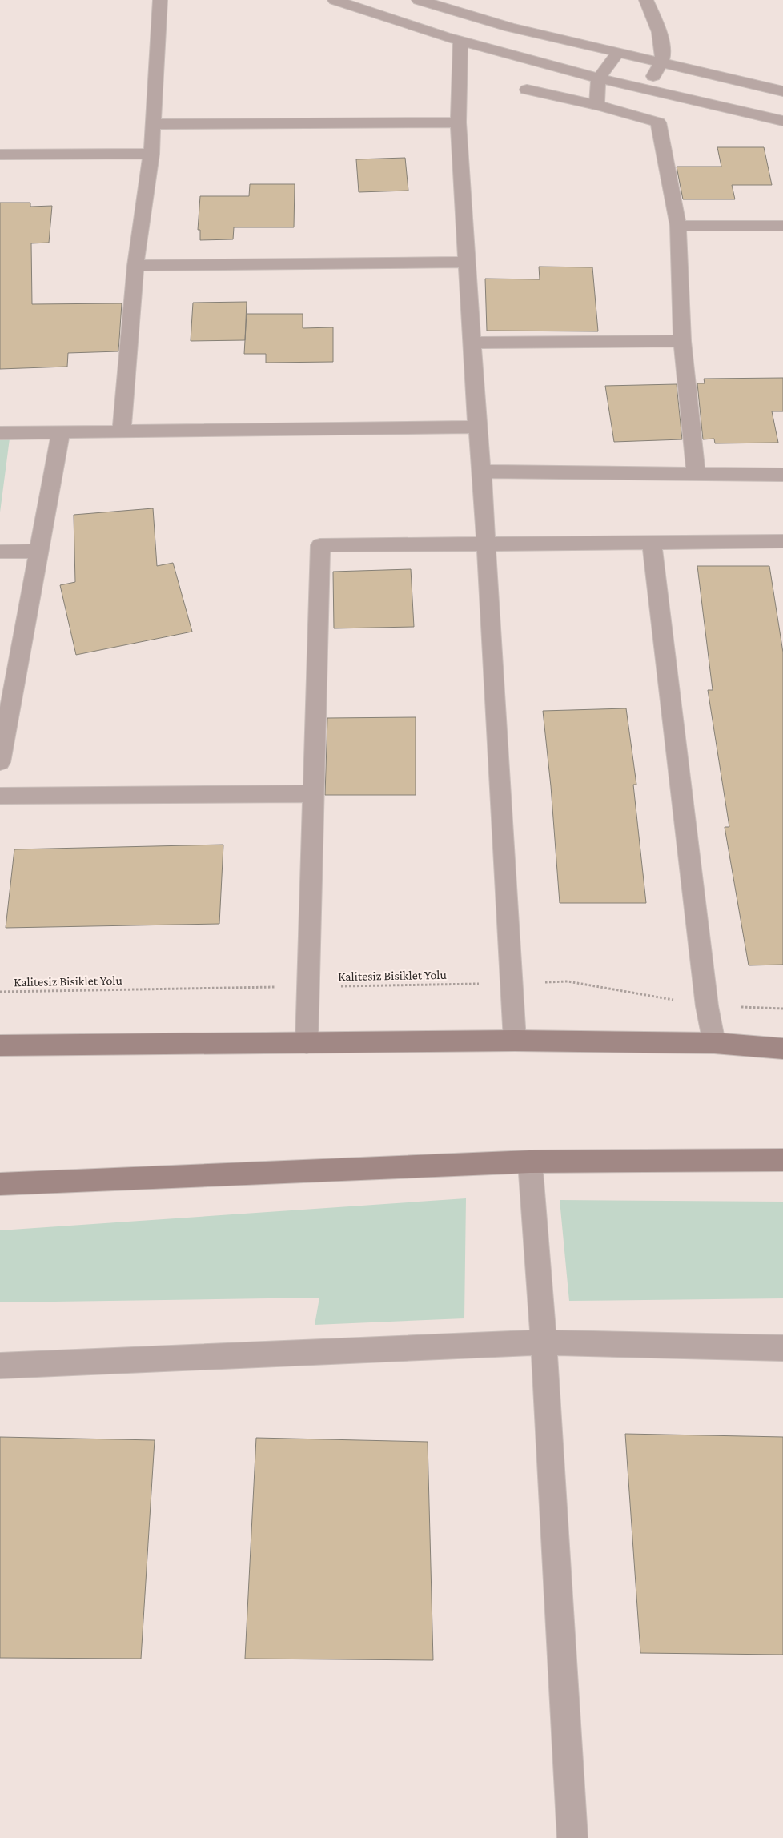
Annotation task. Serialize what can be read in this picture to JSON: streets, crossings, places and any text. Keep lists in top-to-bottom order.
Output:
{
  "streets": {
    "path": ["Kalitesiz Bisiklet Yolu"]
  }
}
